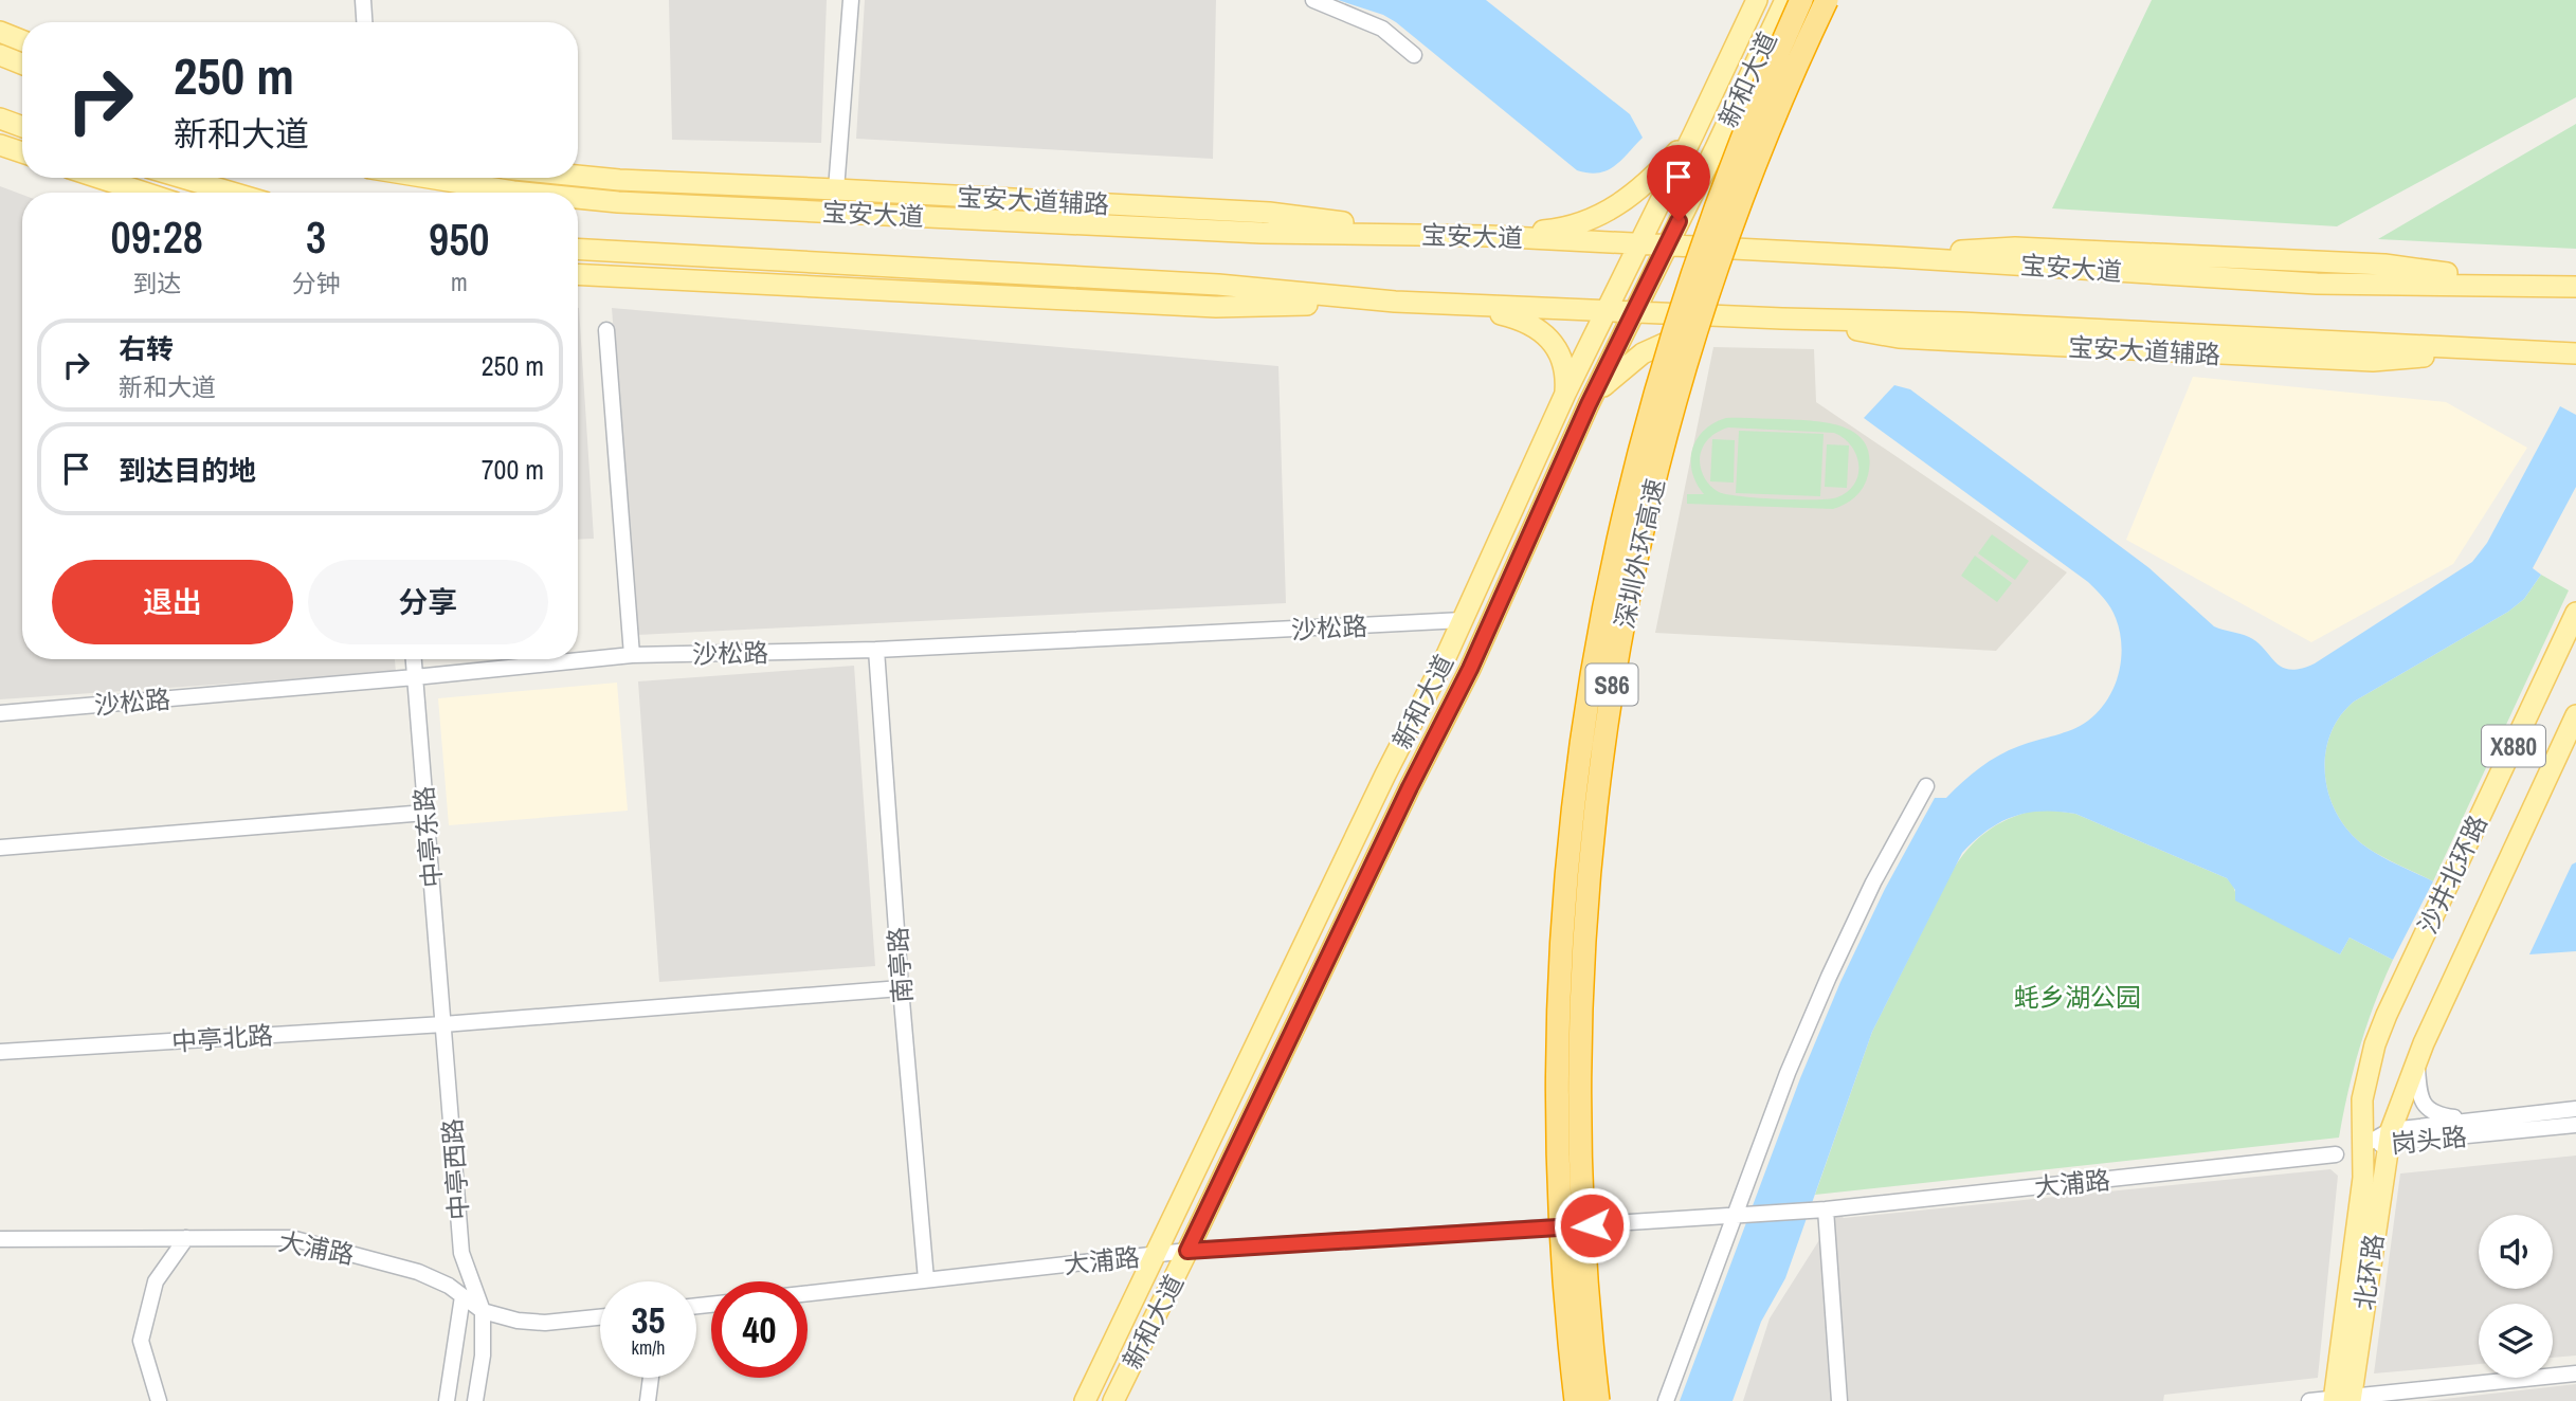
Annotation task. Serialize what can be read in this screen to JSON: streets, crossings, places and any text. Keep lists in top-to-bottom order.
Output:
{
  "streets": {
    "highway": ["深圳外环高速", "S86"],
    "main road": [
      "新和大道",
      "宝安大道辅路",
      "宝安大道",
      "X880",
      "沙井北环路",
      "北环路"
    ],
    "street": [
      "沙松路",
      "中亭东路",
      "南亭路",
      "中亭北路",
      "岗头路",
      "中亭西路",
      "大浦路"
    ]
  },
  "crossings": [
    ["新和大道", "宝安大道"],
    ["新和大道", "沙松路"],
    ["新和大道", "大浦路"],
    ["宝安大道辅路", "宝安大道"],
    ["沙松路", "中亭东路"],
    ["沙松路", "南亭路"],
    ["中亭东路", "中亭北路"],
    ["中亭东路", "中亭西路"],
    ["沙井北环路", "岗头路"],
    ["沙井北环路", "北环路"],
    ["南亭路", "中亭北路"],
    ["南亭路", "大浦路"],
    ["中亭北路", "中亭西路"],
    ["岗头路", "北环路"],
    ["中亭西路", "大浦路"]
  ],
  "parks": ["蚝乡湖公园"],
  "page": {
    "turn": ["250 m", "新和大道"],
    "eta": [
      "09:28",
      "到达",
      "3",
      "分钟",
      "950",
      "m"
    ],
    "list": [
      {
        "name": "右转",
        "note": "新和大道",
        "value": "250 m"
      },
      {
        "name": "到达目的地",
        "value": "700 m"
      }
    ],
    "buttons": ["退出", "分享"],
    "speed": "35 km/h",
    "limit": "40"
  }
}
